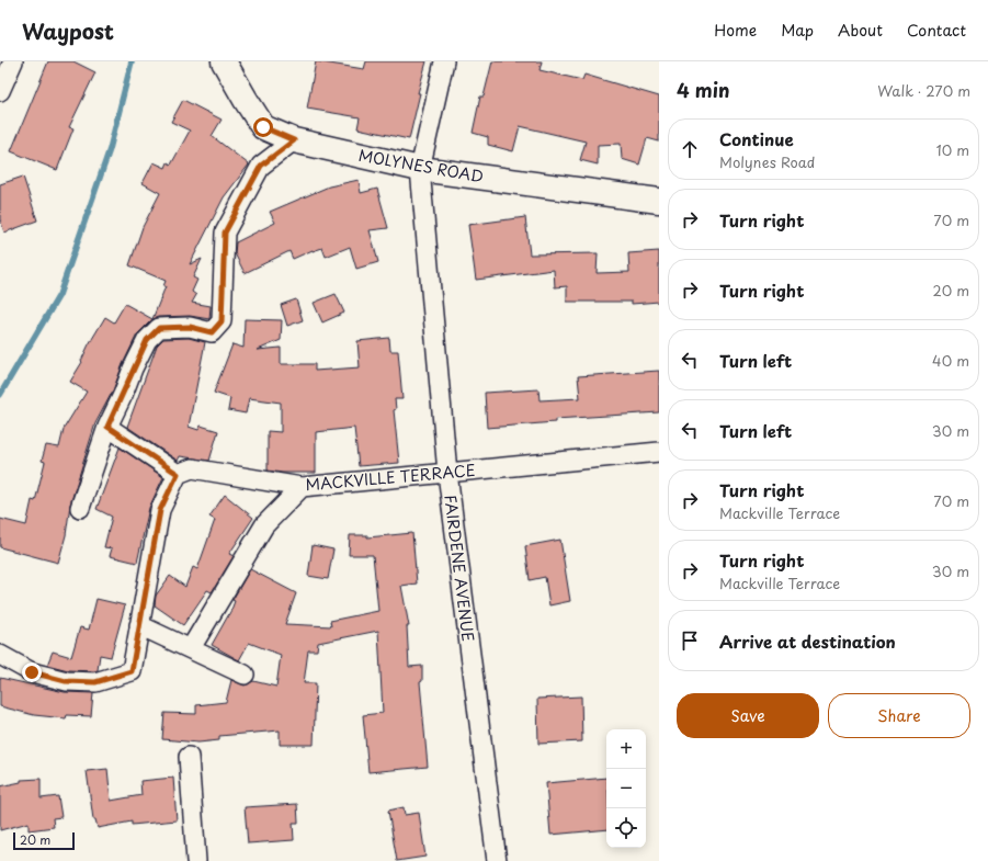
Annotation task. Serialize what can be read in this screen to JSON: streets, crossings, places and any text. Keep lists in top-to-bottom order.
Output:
{
  "streets": {
    "main road": ["MOLYNES ROAD"],
    "street": ["MACKVILLE TERRACE", "FAIRDENE AVENUE"]
  },
  "crossings": [
    ["MOLYNES ROAD", "FAIRDENE AVENUE"],
    ["MACKVILLE TERRACE", "FAIRDENE AVENUE"]
  ],
  "scale_bar": "20 m",
  "page": {
    "header": "Waypost",
    "nav": [
      "Home",
      "Map",
      "About",
      "Contact"
    ],
    "heading": ["4 min", "Walk · 270 m"],
    "list": [
      ["Continue", "Molynes Road", "10 m"],
      ["Turn right", "70 m"],
      ["Turn right", "20 m"],
      ["Turn left", "40 m"],
      ["Turn left", "30 m"],
      ["Turn right", "Mackville Terrace", "70 m"],
      ["Turn right", "Mackville Terrace", "30 m"],
      "Arrive at destination"
    ],
    "buttons": ["Save", "Share"],
    "map_buttons": ["+", "−"],
    "scale": "20 m"
  }
}
